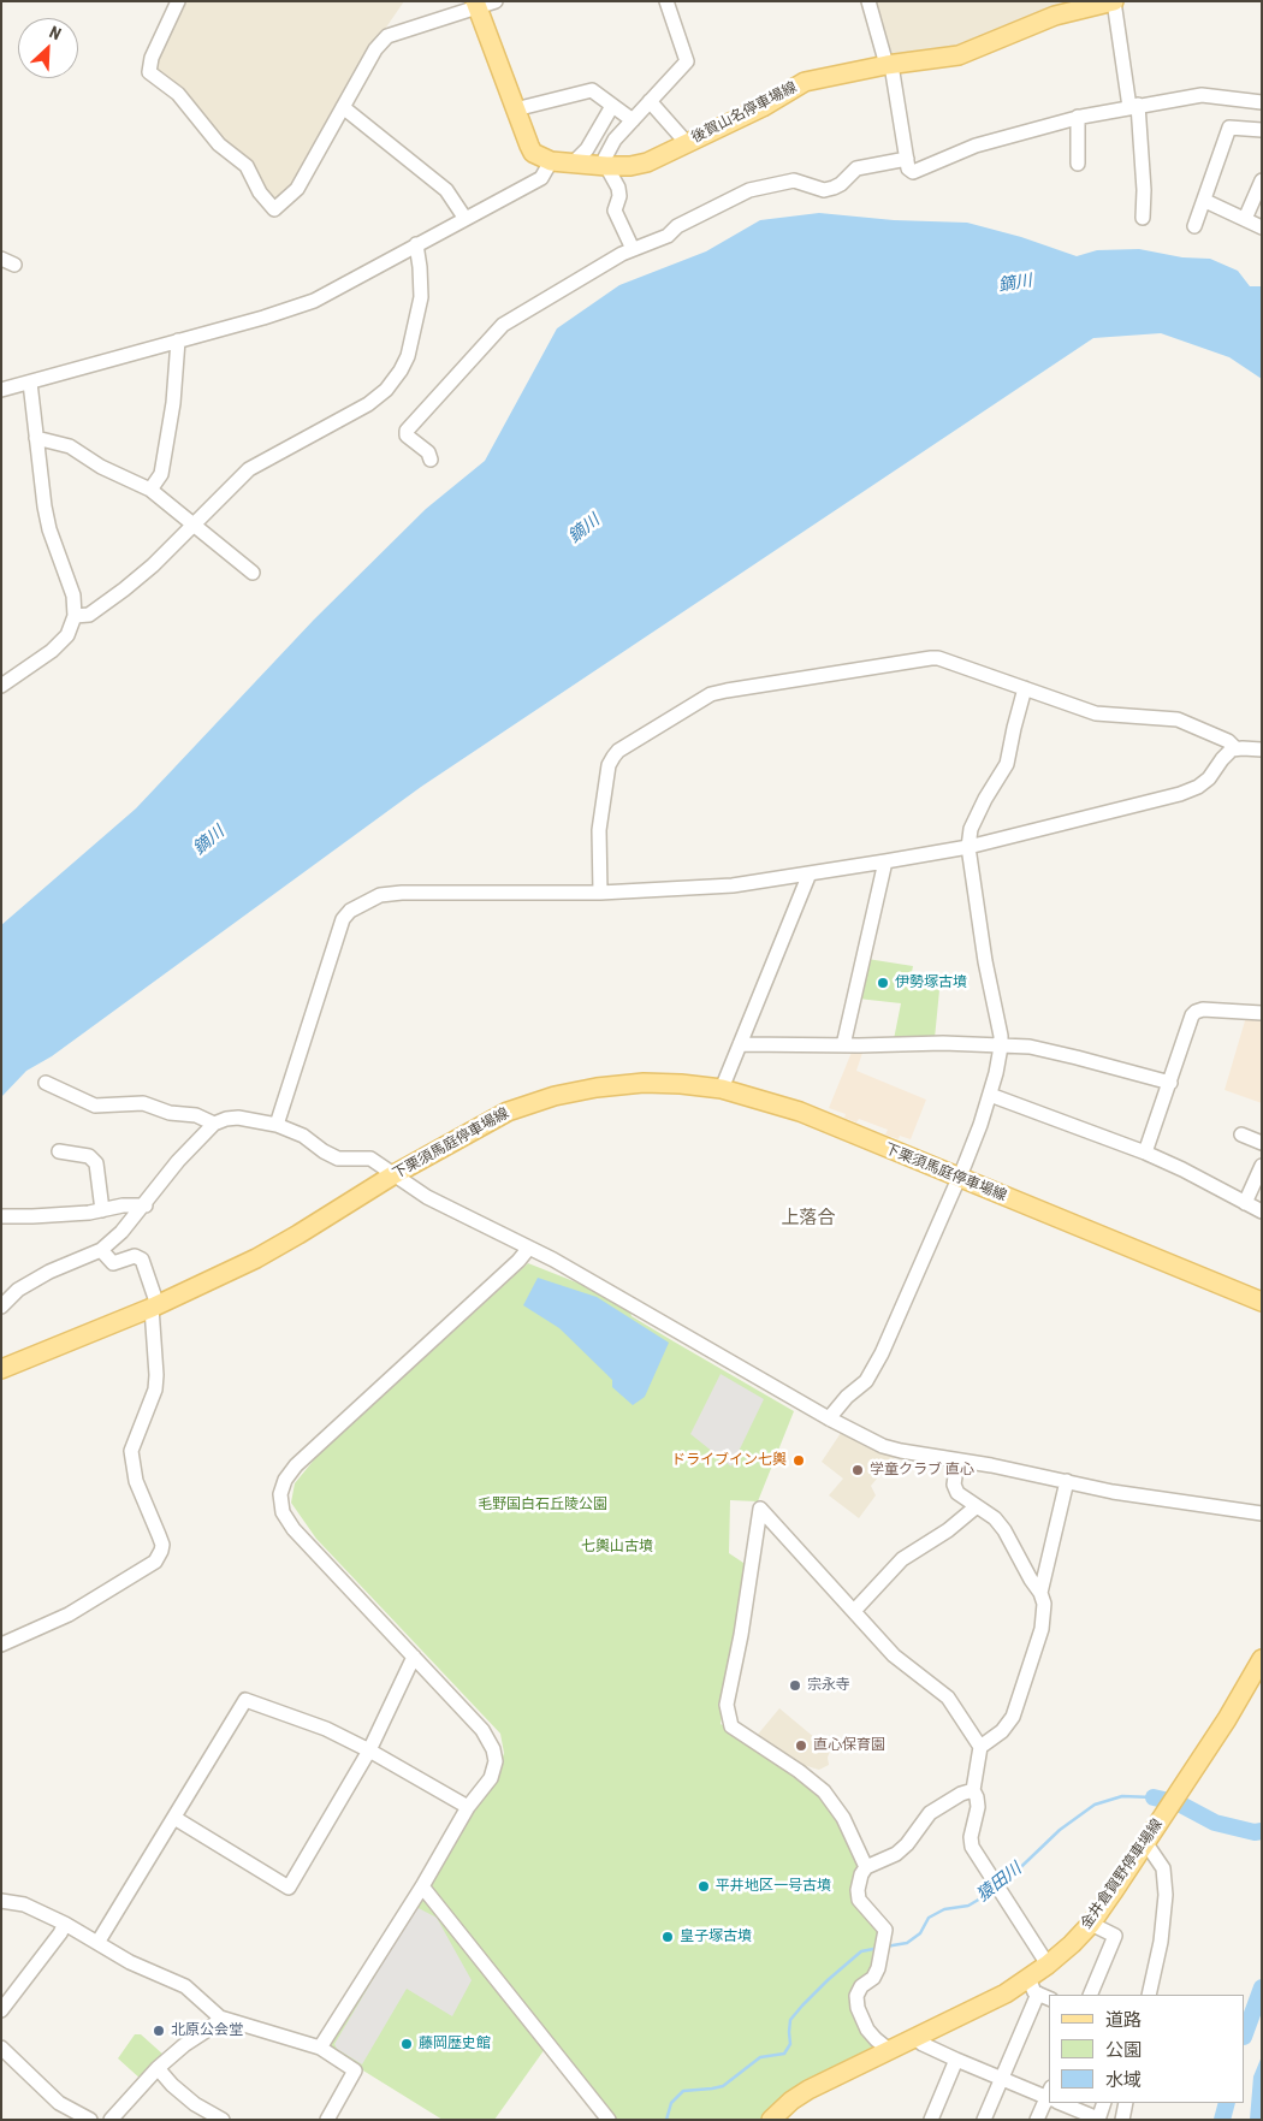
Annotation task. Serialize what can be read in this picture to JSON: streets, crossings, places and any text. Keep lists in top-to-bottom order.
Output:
{
  "streets": {
    "main road": ["後賀山名停車場線", "下栗須馬庭停車場線", "金井倉賀野停車場線"]
  },
  "districts": ["上落合"],
  "water": ["鏑川", "猿田川"],
  "parks": ["毛野国白石丘陵公園", "七輿山古墳"],
  "places": [
    "伊勢塚古墳",
    "ドライブイン七輿",
    "学童クラブ 直心",
    "宗永寺",
    "直心保育園",
    "平井地区一号古墳",
    "皇子塚古墳",
    "北原公会堂",
    "藤岡歴史館"
  ],
  "legend": ["道路", "公園", "水域"],
  "north": "top right"
}
